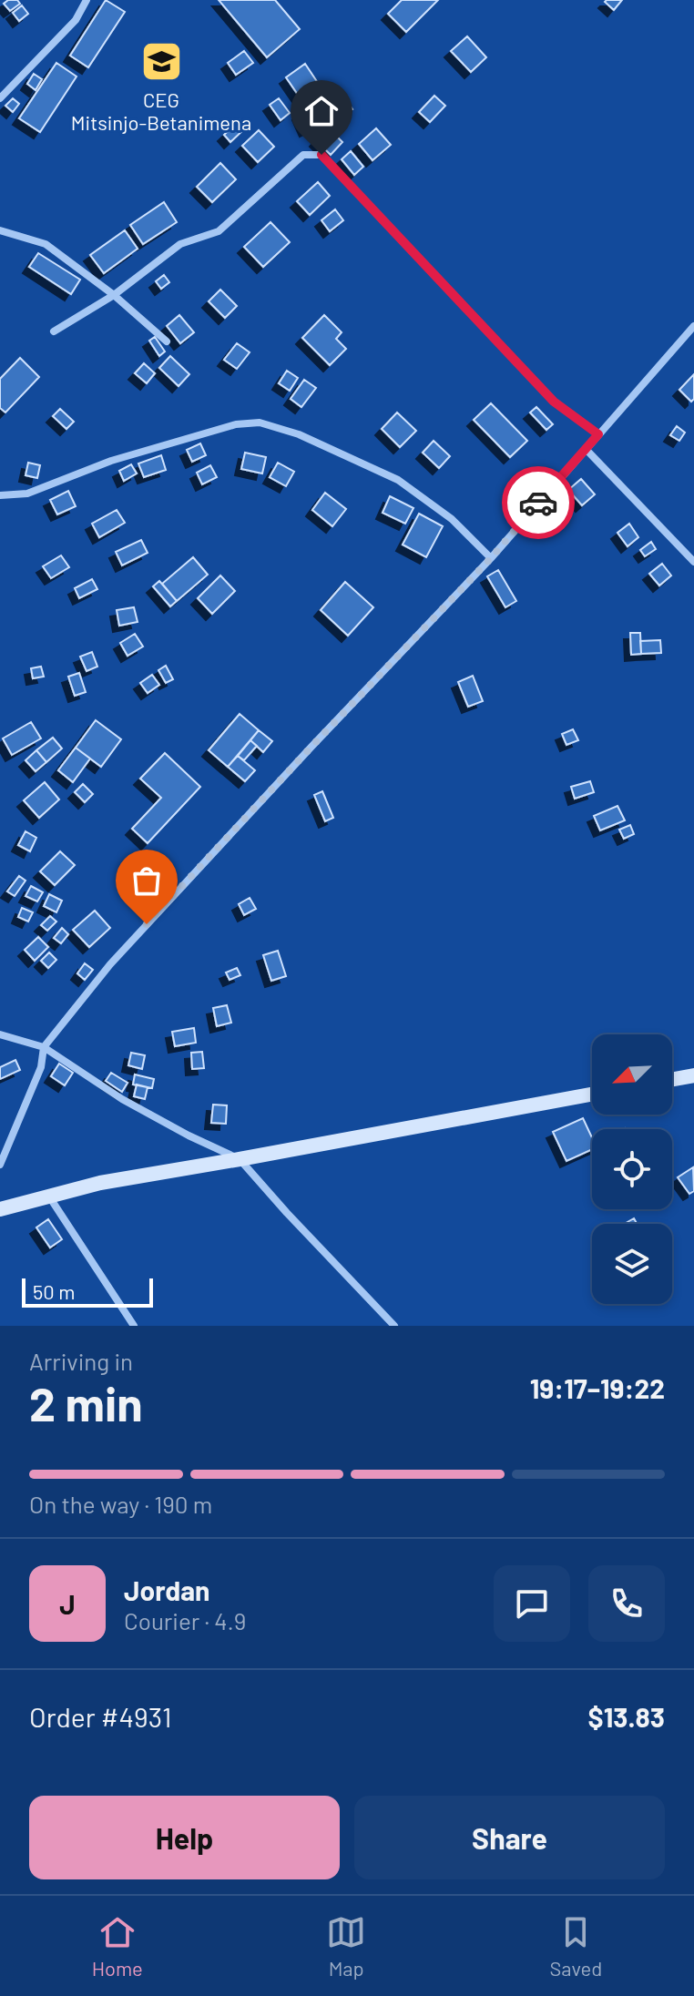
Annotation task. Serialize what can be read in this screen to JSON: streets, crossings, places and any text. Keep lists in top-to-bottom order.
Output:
{
  "places": {
    "school or university": ["CEG Mitsinjo-Betanimena"]
  },
  "scale_bar": "50 m",
  "north": "bottom left",
  "page": {
    "scale": "50 m",
    "heading": ["2 min", "Arriving in", "19:17–19:22"],
    "panel": [
      "Jordan",
      "Courier · 4.9",
      "Order #4931",
      "$13.83"
    ],
    "bar": "On the way · 190 m",
    "round": "J",
    "buttons": ["Help", "Share"],
    "tabs": ["Home", "Map", "Saved"]
  }
}
